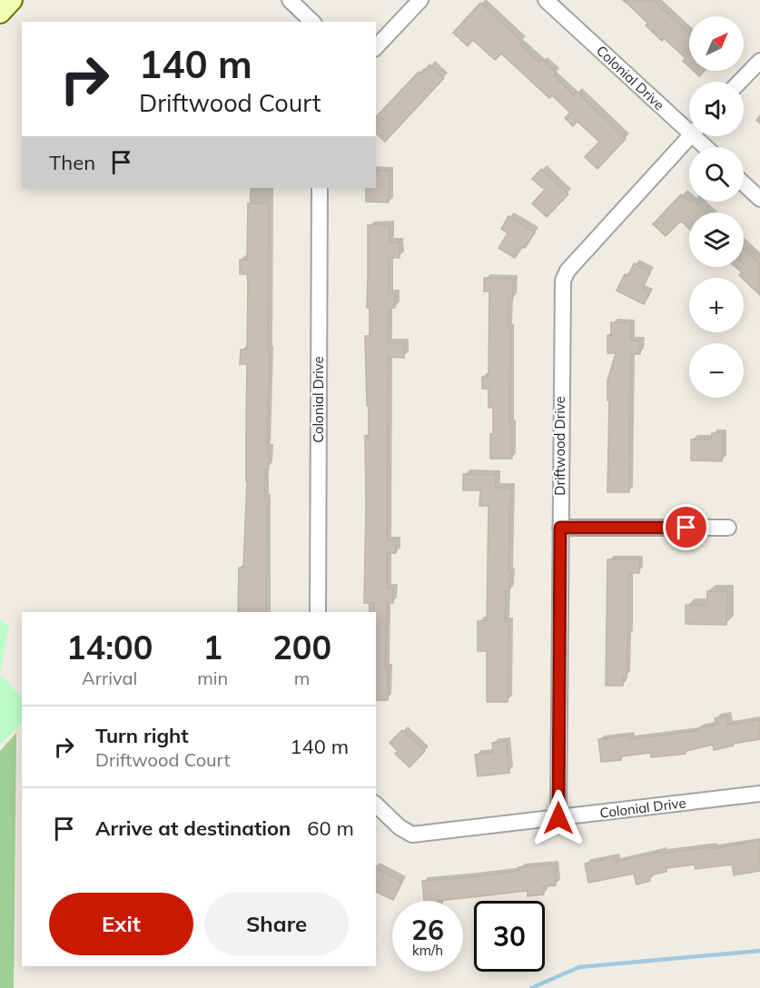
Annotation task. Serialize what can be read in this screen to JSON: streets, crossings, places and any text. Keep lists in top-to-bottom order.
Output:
{
  "streets": {
    "street": ["Colonial Drive", "Driftwood Drive"]
  },
  "crossings": [
    ["Colonial Drive", "Driftwood Drive"]
  ],
  "north": "top right",
  "page": {
    "map_buttons": ["+", "−"],
    "turn": ["140 m", "Driftwood Court"],
    "then": "Then",
    "eta": [
      "14:00",
      "Arrival",
      "1",
      "min",
      "200",
      "m"
    ],
    "list": [
      {
        "name": "Turn right",
        "note": "Driftwood Court",
        "value": "140 m"
      },
      {
        "name": "Arrive at destination",
        "value": "60 m"
      }
    ],
    "buttons": ["Exit", "Share"],
    "speed": "26 km/h",
    "limit": "30"
  }
}
